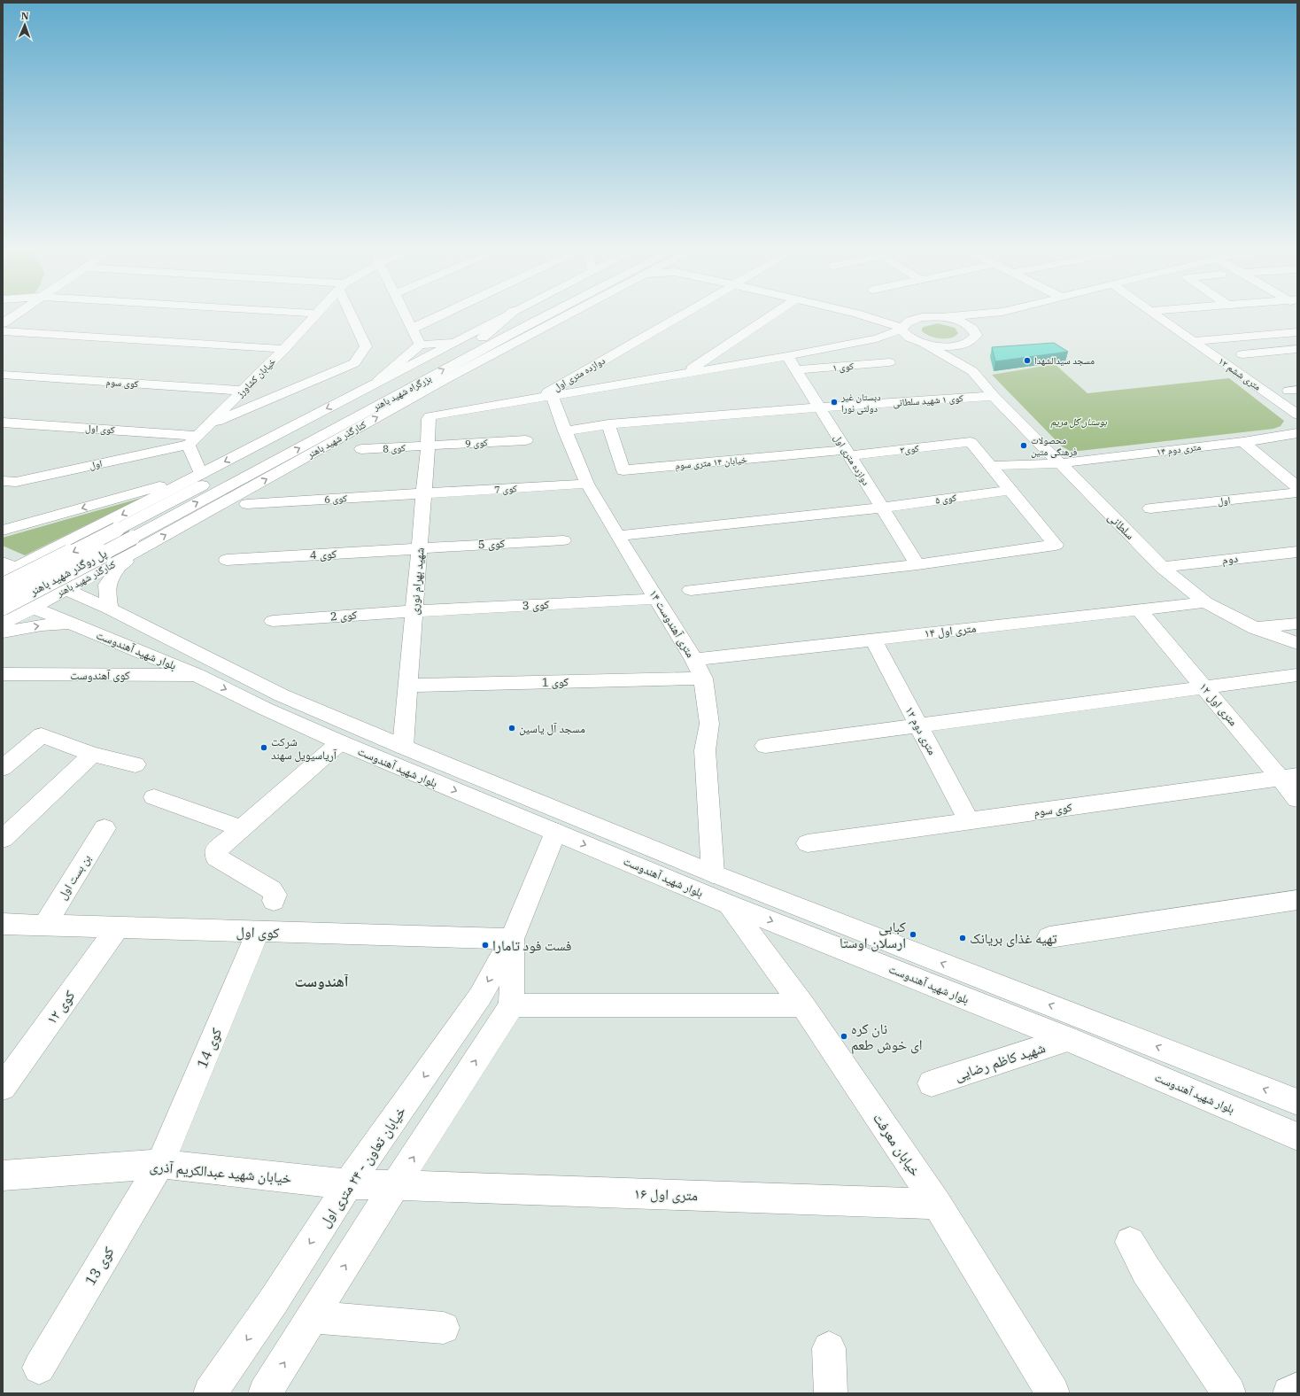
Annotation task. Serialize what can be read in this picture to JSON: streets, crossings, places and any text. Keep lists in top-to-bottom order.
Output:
{
  "streets": {
    "main road": [
      "کوی ۱",
      "دوازده متری اول",
      "۱۲ متری ششم",
      "خیابان کشاورز",
      "کوی سوم",
      "بزرگراه شهید باهنر",
      "کوی ۱ شهید سلطانی",
      "کوی اول",
      "کنارگذر شهید باهنر",
      "کوی 9",
      "کوی 8",
      "کوی۳",
      "۱۴ متری دوم",
      "خیابان ۱۴ متری سوم",
      "اول",
      "کوی 7",
      "کوی 6",
      "کوی ۵",
      "سلطانی",
      "کوی 5",
      "کوی 4",
      "دوم",
      "پل روگذر شهید باهنر",
      "شهید بهرام نوری",
      "کوی 3",
      "کوی 2",
      "۱۴ متری آهندوست",
      "۱۴ متری اول",
      "بلوار شهید آهندوست",
      "کوی آهندوست",
      "کوی 1",
      "۱۲ متری اول",
      "۱۲ متری دوم",
      "بن بست اول",
      "کوی ۱۲",
      "کوی 14",
      "شهید کاظم رضایی",
      "خیابان معرفت",
      "خیابان تعاون - ۲۴ متری اول",
      "خیابان شهید عبدالکریم آذری",
      "۱۶ متری اول",
      "کوی 13"
    ]
  },
  "crossings": [
    ["کوی ۱", "دوازده متری اول"],
    ["دوازده متری اول", "کوی ۱ شهید سلطانی"],
    ["دوازده متری اول", "کوی۳"],
    ["دوازده متری اول", "خیابان ۱۴ متری سوم"],
    ["دوازده متری اول", "کوی ۵"],
    ["دوازده متری اول", "شهید بهرام نوری"],
    ["دوازده متری اول", "۱۴ متری آهندوست"],
    ["خیابان کشاورز", "کوی سوم"],
    ["خیابان کشاورز", "کوی اول"],
    ["خیابان کشاورز", "اول"],
    ["کوی سوم", "۱۲ متری اول"],
    ["کوی سوم", "۱۲ متری دوم"],
    ["بزرگراه شهید باهنر", "کنارگذر شهید باهنر"],
    ["بزرگراه شهید باهنر", "پل روگذر شهید باهنر"],
    ["کوی ۱ شهید سلطانی", "خیابان ۱۴ متری سوم"],
    ["کوی ۱ شهید سلطانی", "سلطانی"],
    ["کوی ۱ شهید سلطانی", "۱۴ متری آهندوست"],
    ["کوی اول", "اول"],
    ["کوی اول", "بن بست اول"],
    ["کوی اول", "کوی ۱۲"],
    ["کوی اول", "کوی 14"],
    ["کوی اول", "خیابان تعاون - ۲۴ متری اول"],
    ["کنارگذر شهید باهنر", "پل روگذر شهید باهنر"],
    ["کنارگذر شهید باهنر", "بلوار شهید آهندوست"],
    ["کوی 9", "کوی 8"],
    ["کوی 9", "شهید بهرام نوری"],
    ["کوی 8", "شهید بهرام نوری"],
    ["کوی۳", "۱۴ متری دوم"],
    ["کوی۳", "خیابان ۱۴ متری سوم"],
    ["۱۴ متری دوم", "سلطانی"],
    ["کوی 7", "کوی 6"],
    ["کوی 7", "شهید بهرام نوری"],
    ["کوی 7", "۱۴ متری آهندوست"],
    ["کوی 6", "شهید بهرام نوری"],
    ["کوی ۵", "۱۴ متری آهندوست"],
    ["سلطانی", "دوم"],
    ["سلطانی", "۱۴ متری اول"],
    ["کوی 5", "کوی 4"],
    ["کوی 5", "شهید بهرام نوری"],
    ["کوی 4", "شهید بهرام نوری"],
    ["شهید بهرام نوری", "کوی 3"],
    ["شهید بهرام نوری", "کوی 2"],
    ["شهید بهرام نوری", "۱۴ متری آهندوست"],
    ["شهید بهرام نوری", "بلوار شهید آهندوست"],
    ["شهید بهرام نوری", "کوی 1"],
    ["کوی 3", "کوی 2"],
    ["کوی 3", "۱۴ متری آهندوست"],
    ["۱۴ متری آهندوست", "۱۴ متری اول"],
    ["۱۴ متری آهندوست", "بلوار شهید آهندوست"],
    ["۱۴ متری آهندوست", "کوی 1"],
    ["۱۴ متری اول", "۱۲ متری اول"],
    ["۱۴ متری اول", "۱۲ متری دوم"],
    ["بلوار شهید آهندوست", "کوی آهندوست"],
    ["بلوار شهید آهندوست", "شهید کاظم رضایی"],
    ["بلوار شهید آهندوست", "خیابان معرفت"],
    ["بلوار شهید آهندوست", "خیابان تعاون - ۲۴ متری اول"],
    ["کوی 14", "خیابان شهید عبدالکریم آذری"],
    ["کوی 14", "کوی 13"],
    ["خیابان معرفت", "۱۶ متری اول"],
    ["خیابان تعاون - ۲۴ متری اول", "خیابان شهید عبدالکریم آذری"],
    ["خیابان شهید عبدالکریم آذری", "۱۶ متری اول"],
    ["خیابان شهید عبدالکریم آذری", "کوی 13"]
  ],
  "districts": ["آهندوست"],
  "parks": ["بوستان گل مریم"],
  "places": [
    "مسجد سیدالشهدا",
    "دبستان غیر دولتی نورا",
    "محصولات فرهنگی متین",
    "مسجد آل یاسین",
    "شرکت آریاسیویل سهند",
    "کبابی ارسلان اوستا",
    "تهیه غذای بریانک",
    "فست فود تامارا",
    "نان کره ای خوش طعم"
  ],
  "north": "top"
}
